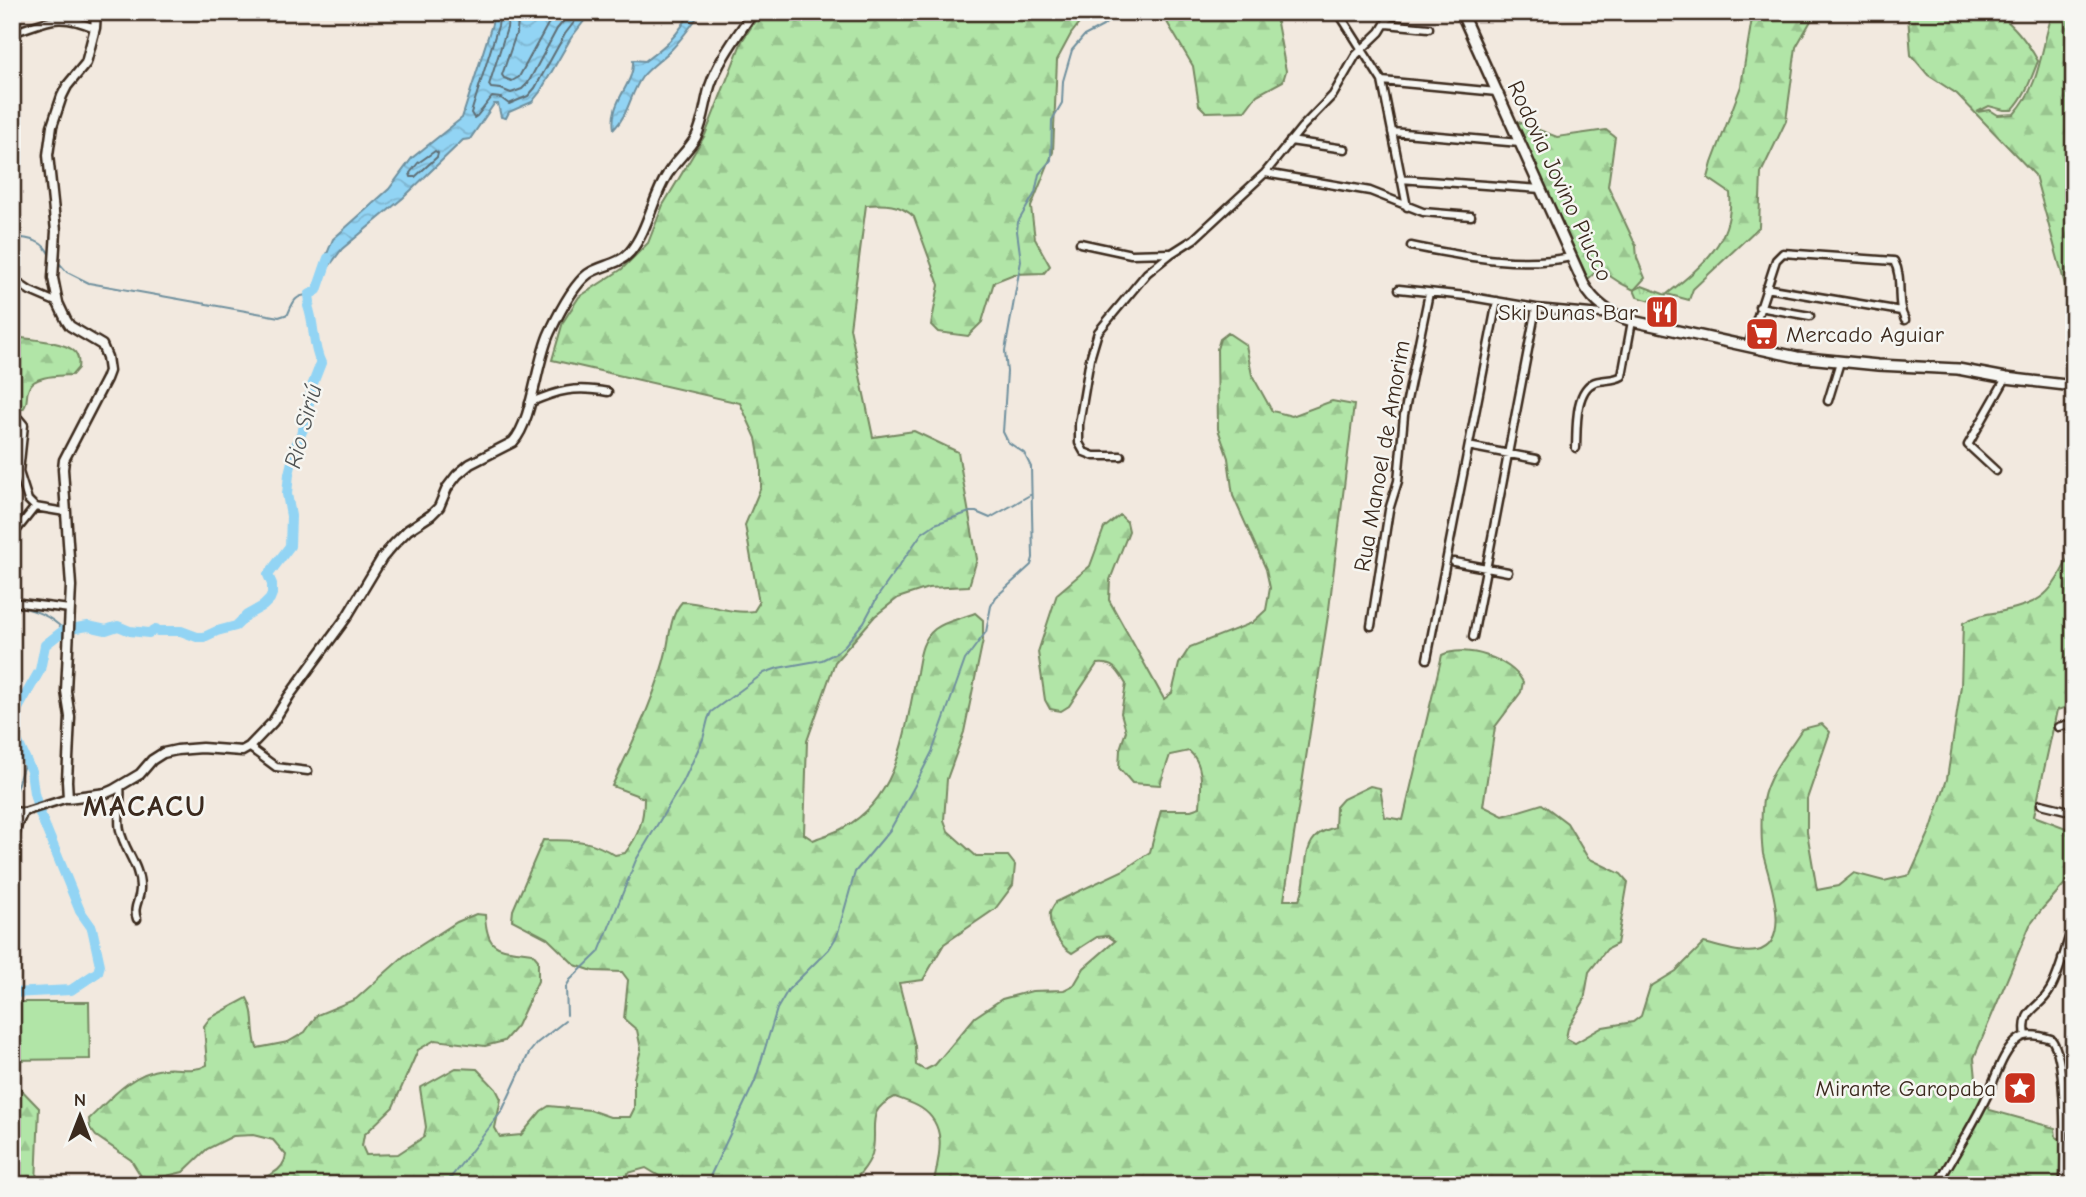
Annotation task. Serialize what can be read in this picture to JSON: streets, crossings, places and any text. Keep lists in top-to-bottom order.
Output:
{
  "streets": {
    "main road": ["Rodovia Jovino Piucco"],
    "street": ["Rua Manoel de Amorim"]
  },
  "districts": ["MACACU"],
  "water": ["Rio Siriú"],
  "places": {
    "restaurant": ["Ski Dunas Bar"],
    "supermarket": ["Mercado Aguiar"],
    "place": ["Mirante Garopaba"]
  },
  "north": "top"
}
